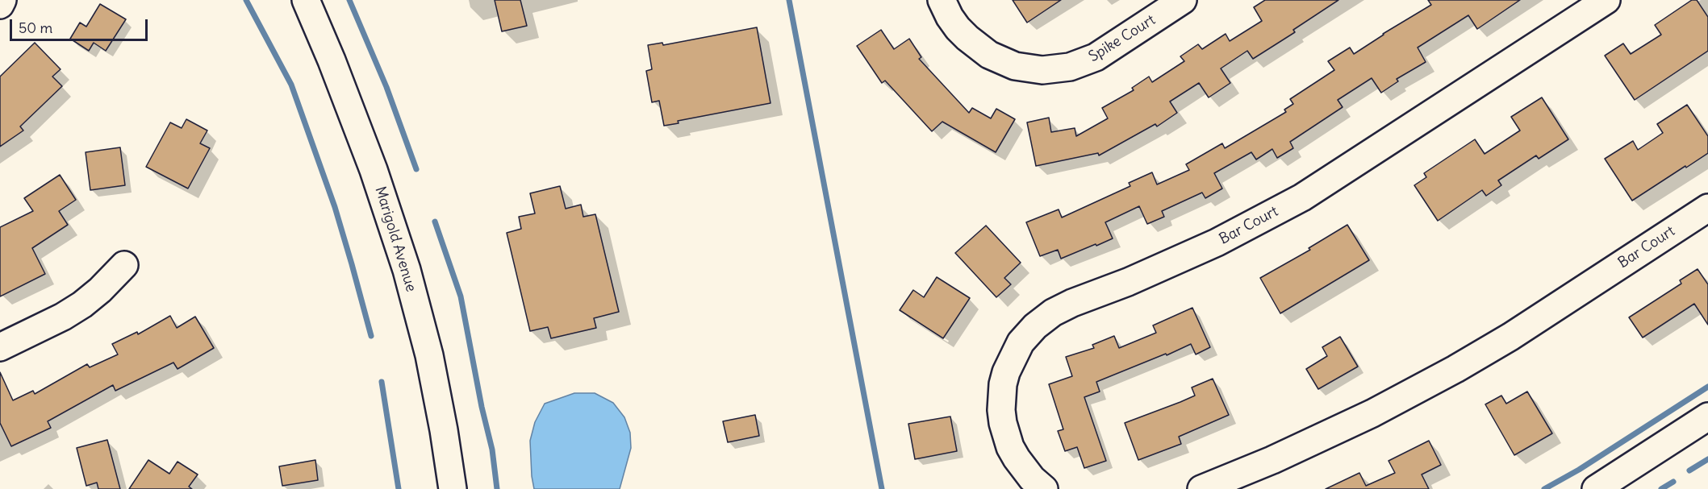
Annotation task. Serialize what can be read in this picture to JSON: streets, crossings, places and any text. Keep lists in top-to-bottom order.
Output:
{
  "streets": {
    "street": ["Spike Court", "Bar Court", "Marigold Avenue"]
  },
  "scale_bar": "50 m"
}
